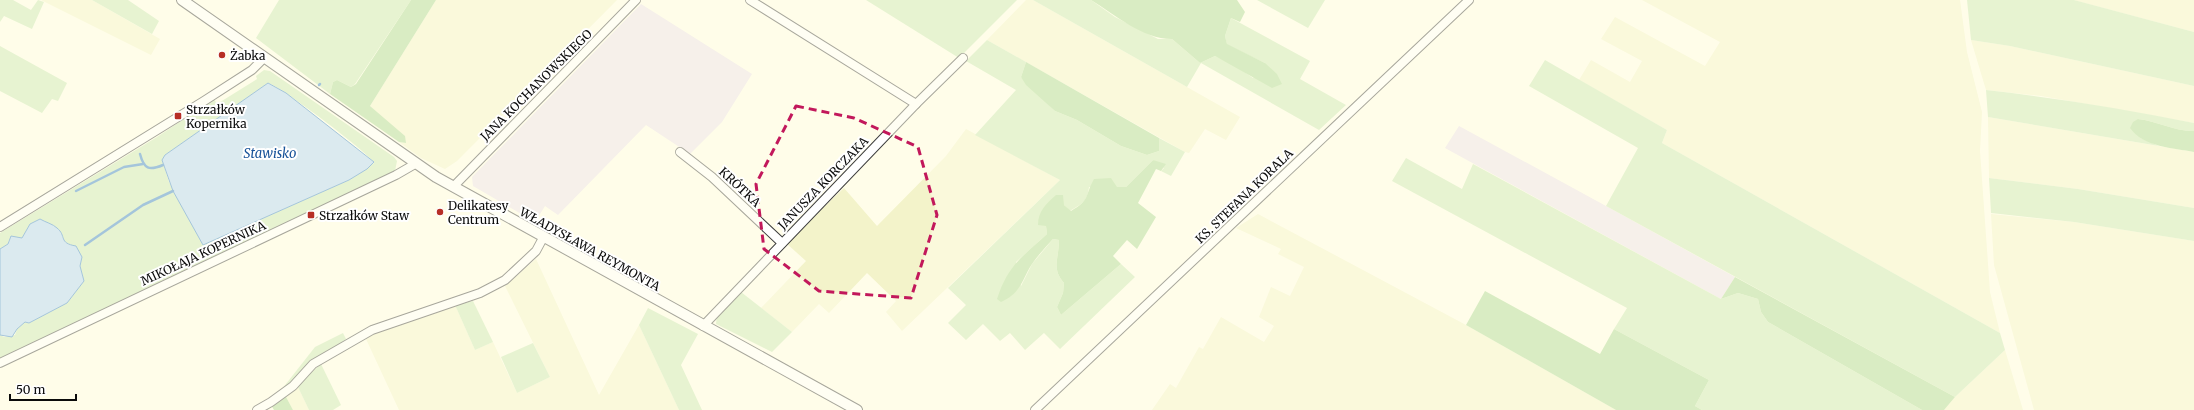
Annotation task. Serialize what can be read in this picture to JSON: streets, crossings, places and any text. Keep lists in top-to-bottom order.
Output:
{
  "streets": {
    "street": [
      "JANA KOCHANOWSKIEGO",
      "JANUSZA KORCZAKA",
      "KRÓTKA",
      "KS. STEFANA KORALA",
      "WŁADYSŁAWA REYMONTA",
      "MIKOŁAJA KOPERNIKA"
    ]
  },
  "crossings": [
    ["JANA KOCHANOWSKIEGO", "WŁADYSŁAWA REYMONTA"],
    ["JANUSZA KORCZAKA", "KRÓTKA"],
    ["JANUSZA KORCZAKA", "WŁADYSŁAWA REYMONTA"],
    ["WŁADYSŁAWA REYMONTA", "MIKOŁAJA KOPERNIKA"]
  ],
  "water": ["Stawisko"],
  "places": {
    "other": ["Żabka", "Delikatesy Centrum"],
    "transit": ["Strzałków Kopernika", "Strzałków Staw"]
  },
  "scale_bar": "50 m"
}
